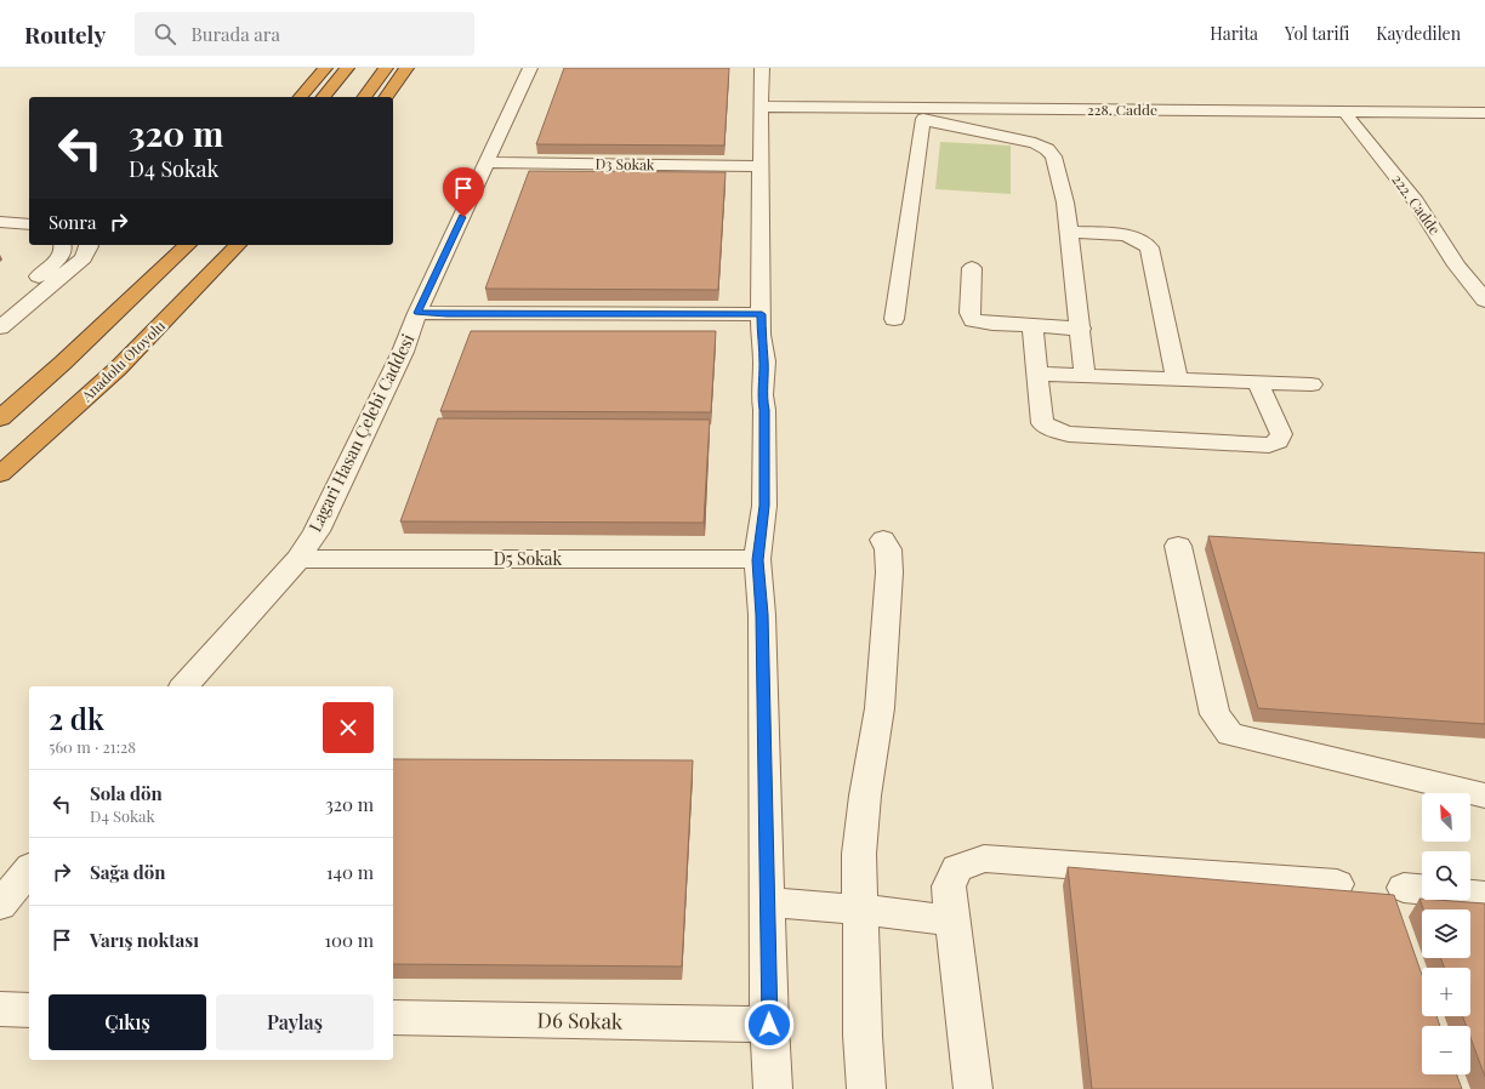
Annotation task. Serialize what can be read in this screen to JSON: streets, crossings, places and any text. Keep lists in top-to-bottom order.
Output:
{
  "streets": {
    "highway": ["Anadolu Otoyolu"],
    "street": [
      "228. Cadde",
      "D3 Sokak",
      "222. Cadde",
      "Lagari Hasan Çelebi Caddesi",
      "D5 Sokak",
      "D6 Sokak"
    ]
  },
  "crossings": [
    ["228. Cadde", "222. Cadde"],
    ["D3 Sokak", "Lagari Hasan Çelebi Caddesi"],
    ["Lagari Hasan Çelebi Caddesi", "D5 Sokak"]
  ],
  "north": "top left",
  "page": {
    "header": "Routely",
    "search": "Burada ara",
    "nav": ["Harita", "Yol tarifi", "Kaydedilen"],
    "turn": ["320 m", "D4 Sokak"],
    "then": "Sonra",
    "heading": ["2 dk", "560 m · 21:28"],
    "list": [
      {
        "name": "Sola dön",
        "note": "D4 Sokak",
        "value": "320 m"
      },
      {
        "name": "Sağa dön",
        "value": "140 m"
      },
      {
        "name": "Varış noktası",
        "value": "100 m"
      }
    ],
    "map_buttons": ["+", "−"],
    "buttons": ["Çıkış", "Paylaş"]
  }
}
